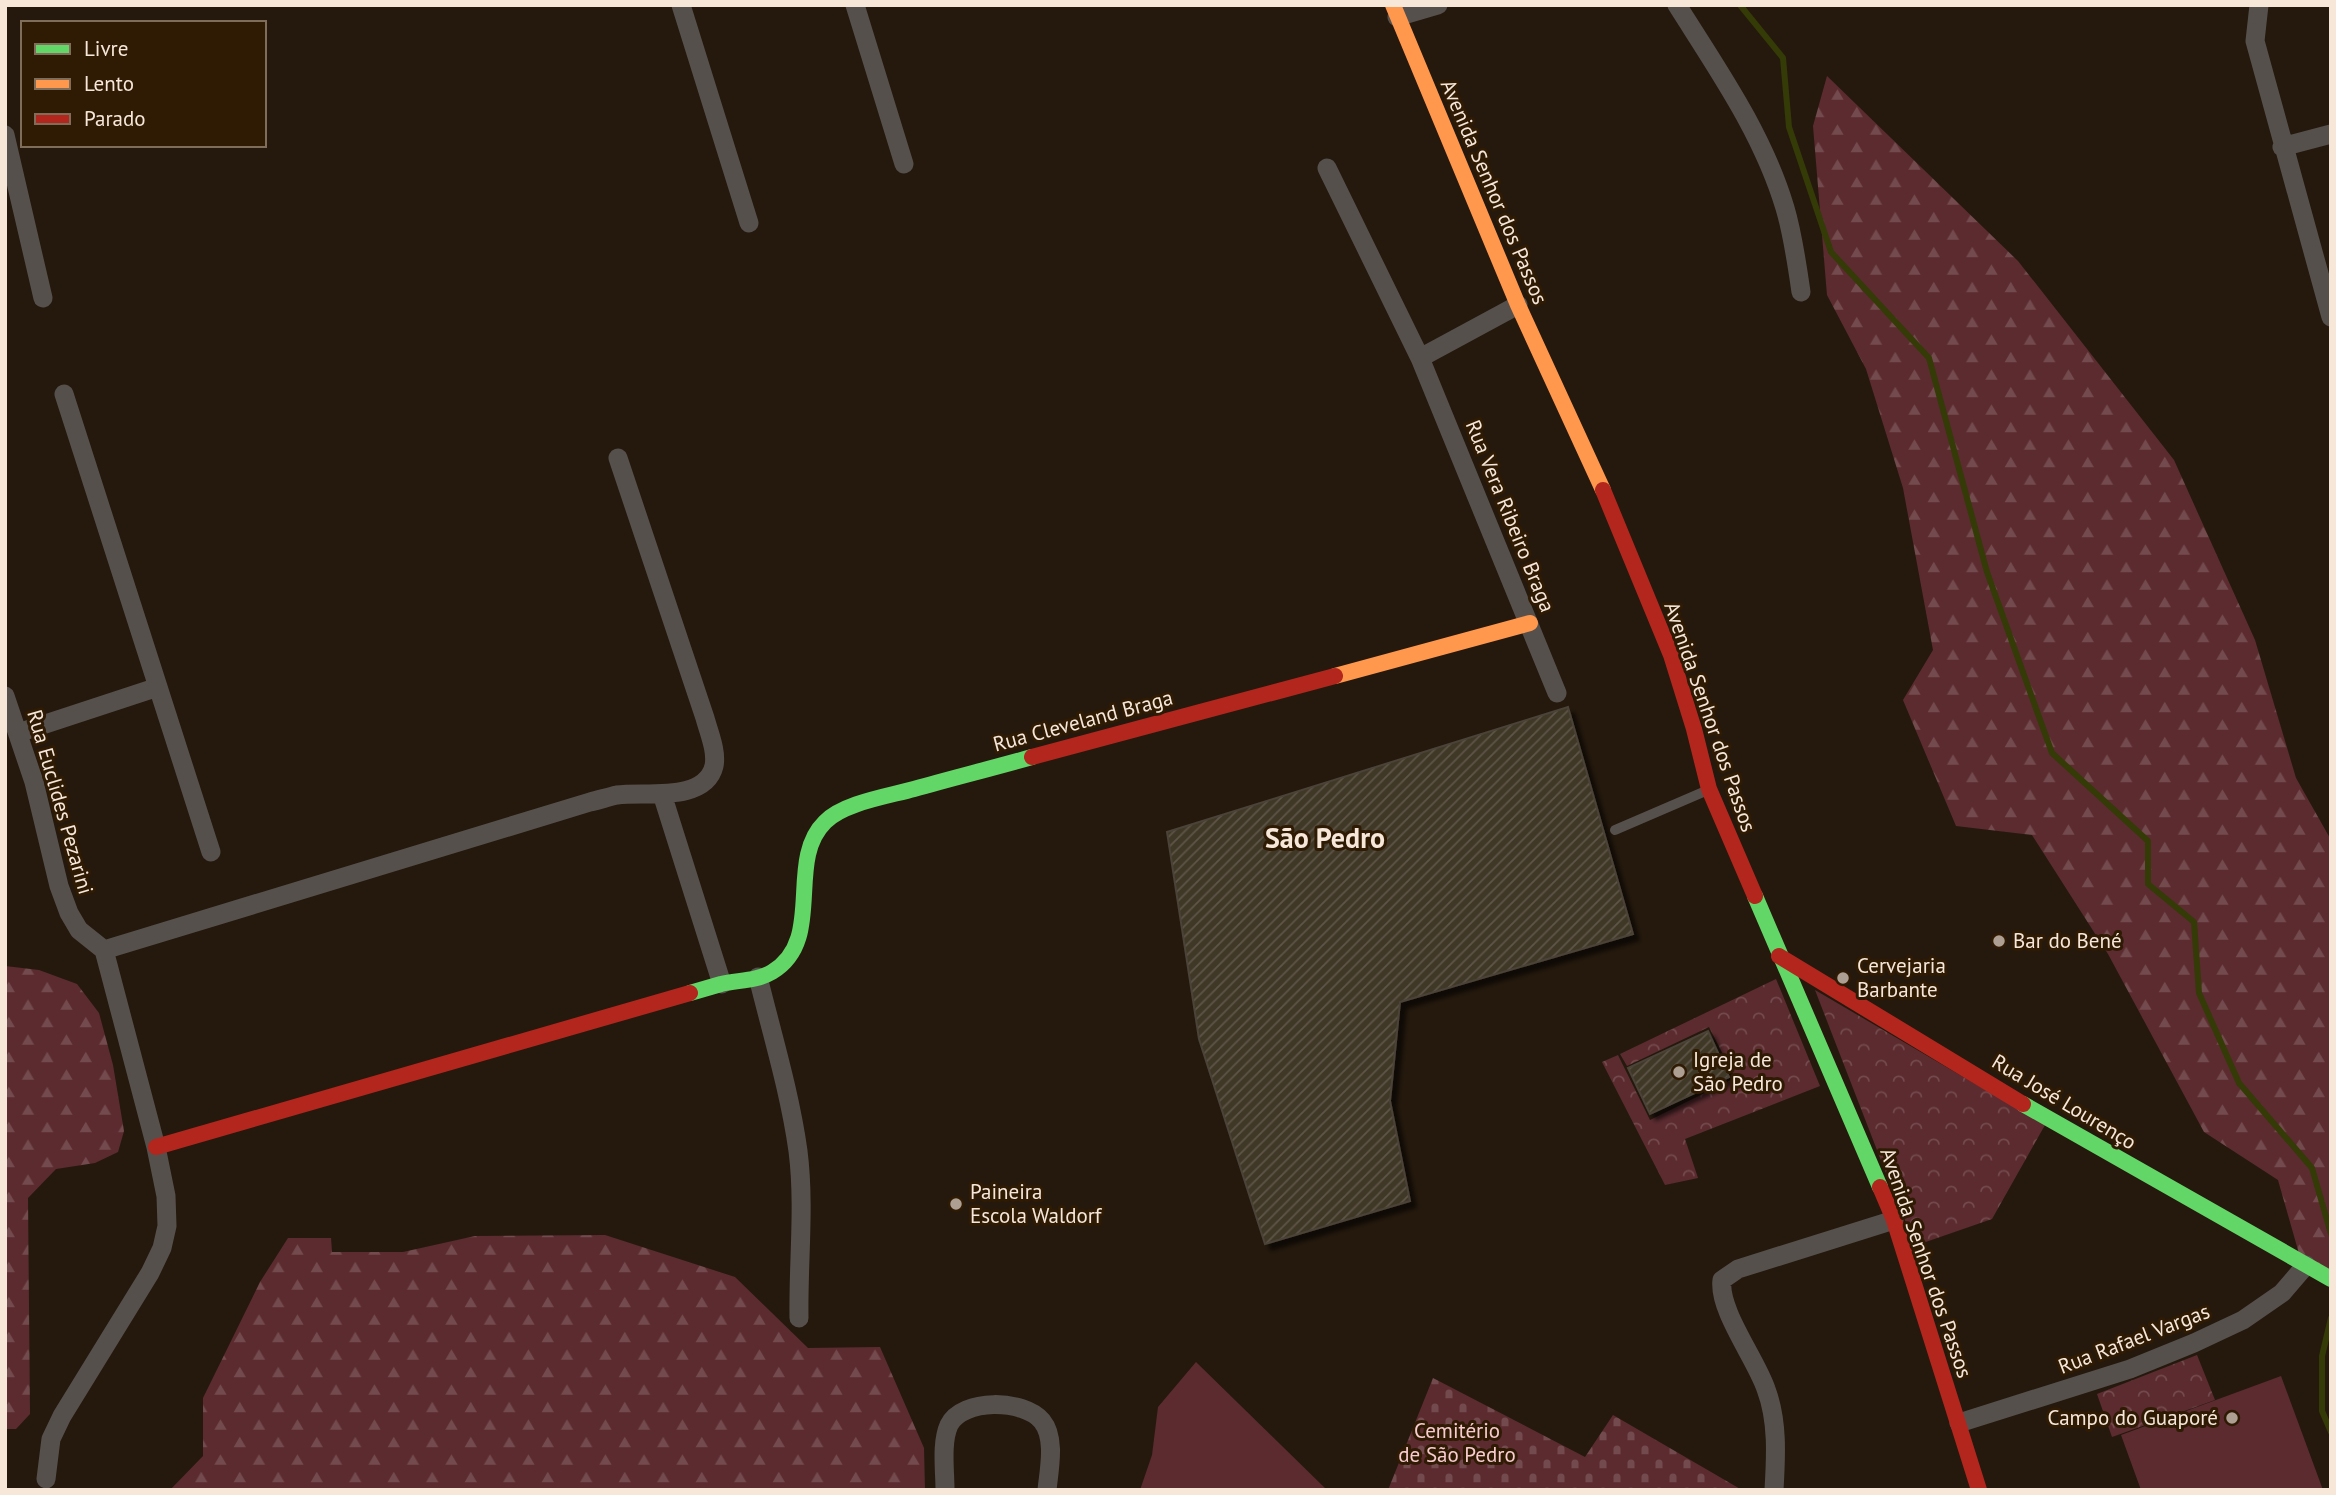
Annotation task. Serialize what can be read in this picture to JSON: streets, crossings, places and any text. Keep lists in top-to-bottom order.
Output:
{
  "streets": {
    "street": [
      "Avenida Senhor dos Passos",
      "Rua Vera Ribeiro Braga",
      "Rua Cleveland Braga",
      "Rua Euclides Pezarini",
      "Rua José Lourenço",
      "Rua Rafael Vargas"
    ]
  },
  "crossings": [
    ["Avenida Senhor dos Passos", "Rua José Lourenço"],
    ["Avenida Senhor dos Passos", "Rua Rafael Vargas"],
    ["Rua Vera Ribeiro Braga", "Rua Cleveland Braga"],
    ["Rua José Lourenço", "Rua Rafael Vargas"]
  ],
  "districts": ["São Pedro"],
  "parks": ["Cemitério de São Pedro"],
  "places": [
    "Bar do Bené",
    "Cervejaria Barbante",
    "Igreja de São Pedro",
    "Paineira Escola Waldorf",
    "Campo do Guaporé"
  ],
  "legend": ["Livre", "Lento", "Parado"]
}
